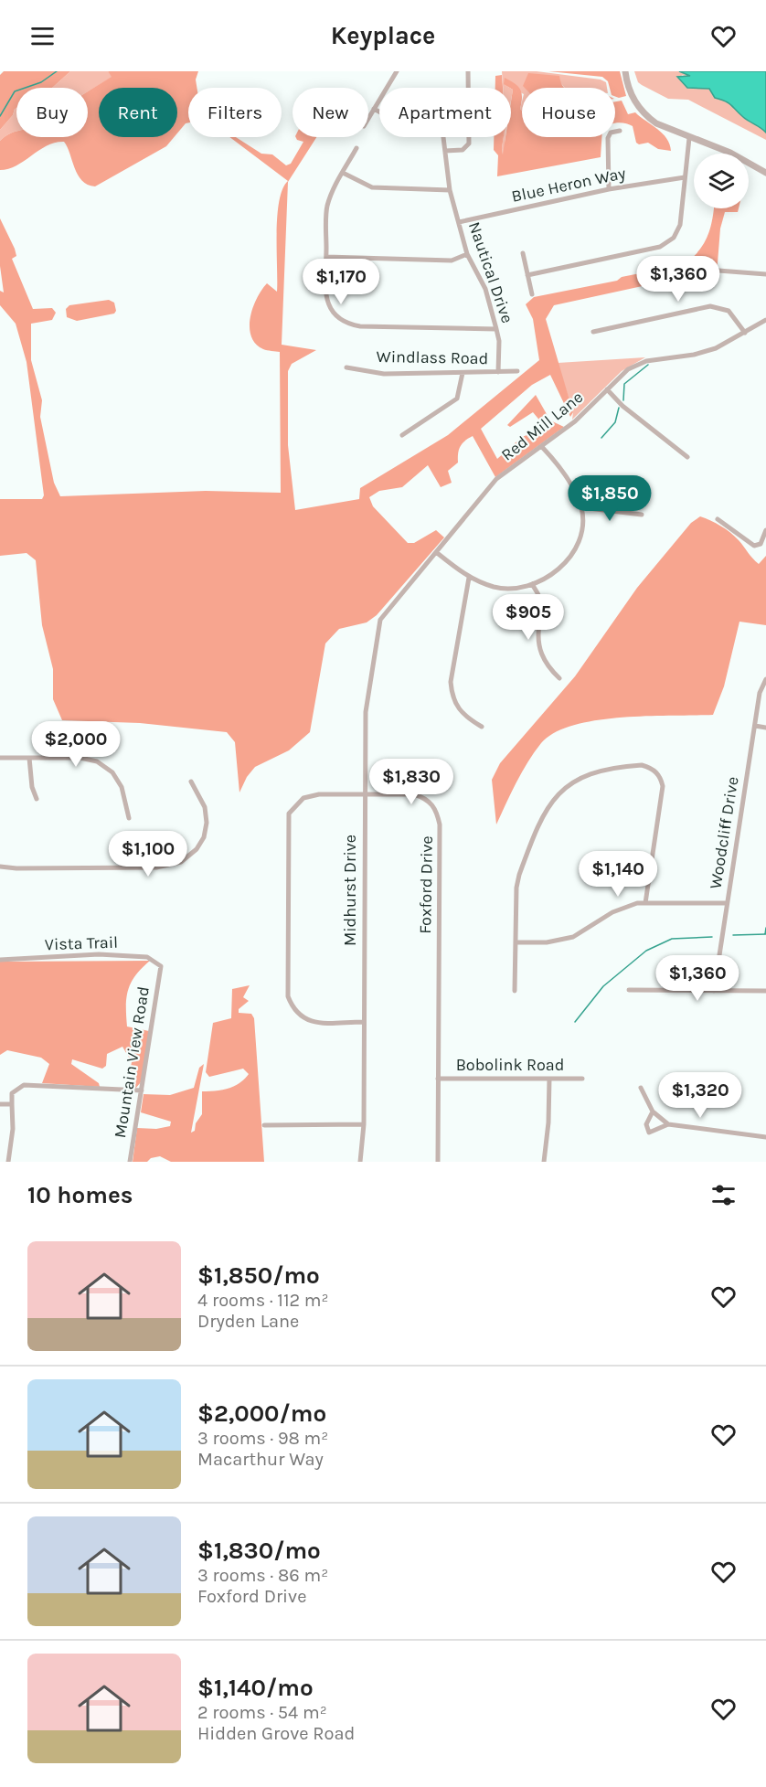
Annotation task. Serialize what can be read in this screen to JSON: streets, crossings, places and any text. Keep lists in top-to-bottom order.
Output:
{
  "streets": {
    "street": [
      "Blue Heron Way",
      "Nautical Drive",
      "Windlass Road",
      "Red Mill Lane",
      "Woodcliff Drive",
      "Foxford Drive",
      "Midhurst Drive",
      "Vista Trail",
      "Mountain View Road",
      "Bobolink Road"
    ]
  },
  "crossings": [
    ["Blue Heron Way", "Nautical Drive"],
    ["Nautical Drive", "Windlass Road"],
    ["Red Mill Lane", "Midhurst Drive"],
    ["Foxford Drive", "Midhurst Drive"],
    ["Foxford Drive", "Bobolink Road"],
    ["Vista Trail", "Mountain View Road"]
  ],
  "page": {
    "header": "Keyplace",
    "chip": [
      "Buy",
      "Rent",
      "Filters",
      "New",
      "Apartment",
      "House"
    ],
    "price": [
      "$1,360",
      "$1,170",
      "$1,850",
      "$905",
      "$2,000",
      "$1,830",
      "$1,100",
      "$1,140",
      "$1,360",
      "$1,320"
    ],
    "heading": "10 homes",
    "list": [
      {
        "name": "$1,850/mo",
        "note": "4 rooms · 112 m² · Dryden Lane"
      },
      {
        "name": "$2,000/mo",
        "note": "3 rooms · 98 m² · Macarthur Way"
      },
      {
        "name": "$1,830/mo",
        "note": "3 rooms · 86 m² · Foxford Drive"
      },
      {
        "name": "$1,140/mo",
        "note": "2 rooms · 54 m² · Hidden Grove Road"
      }
    ]
  }
}
